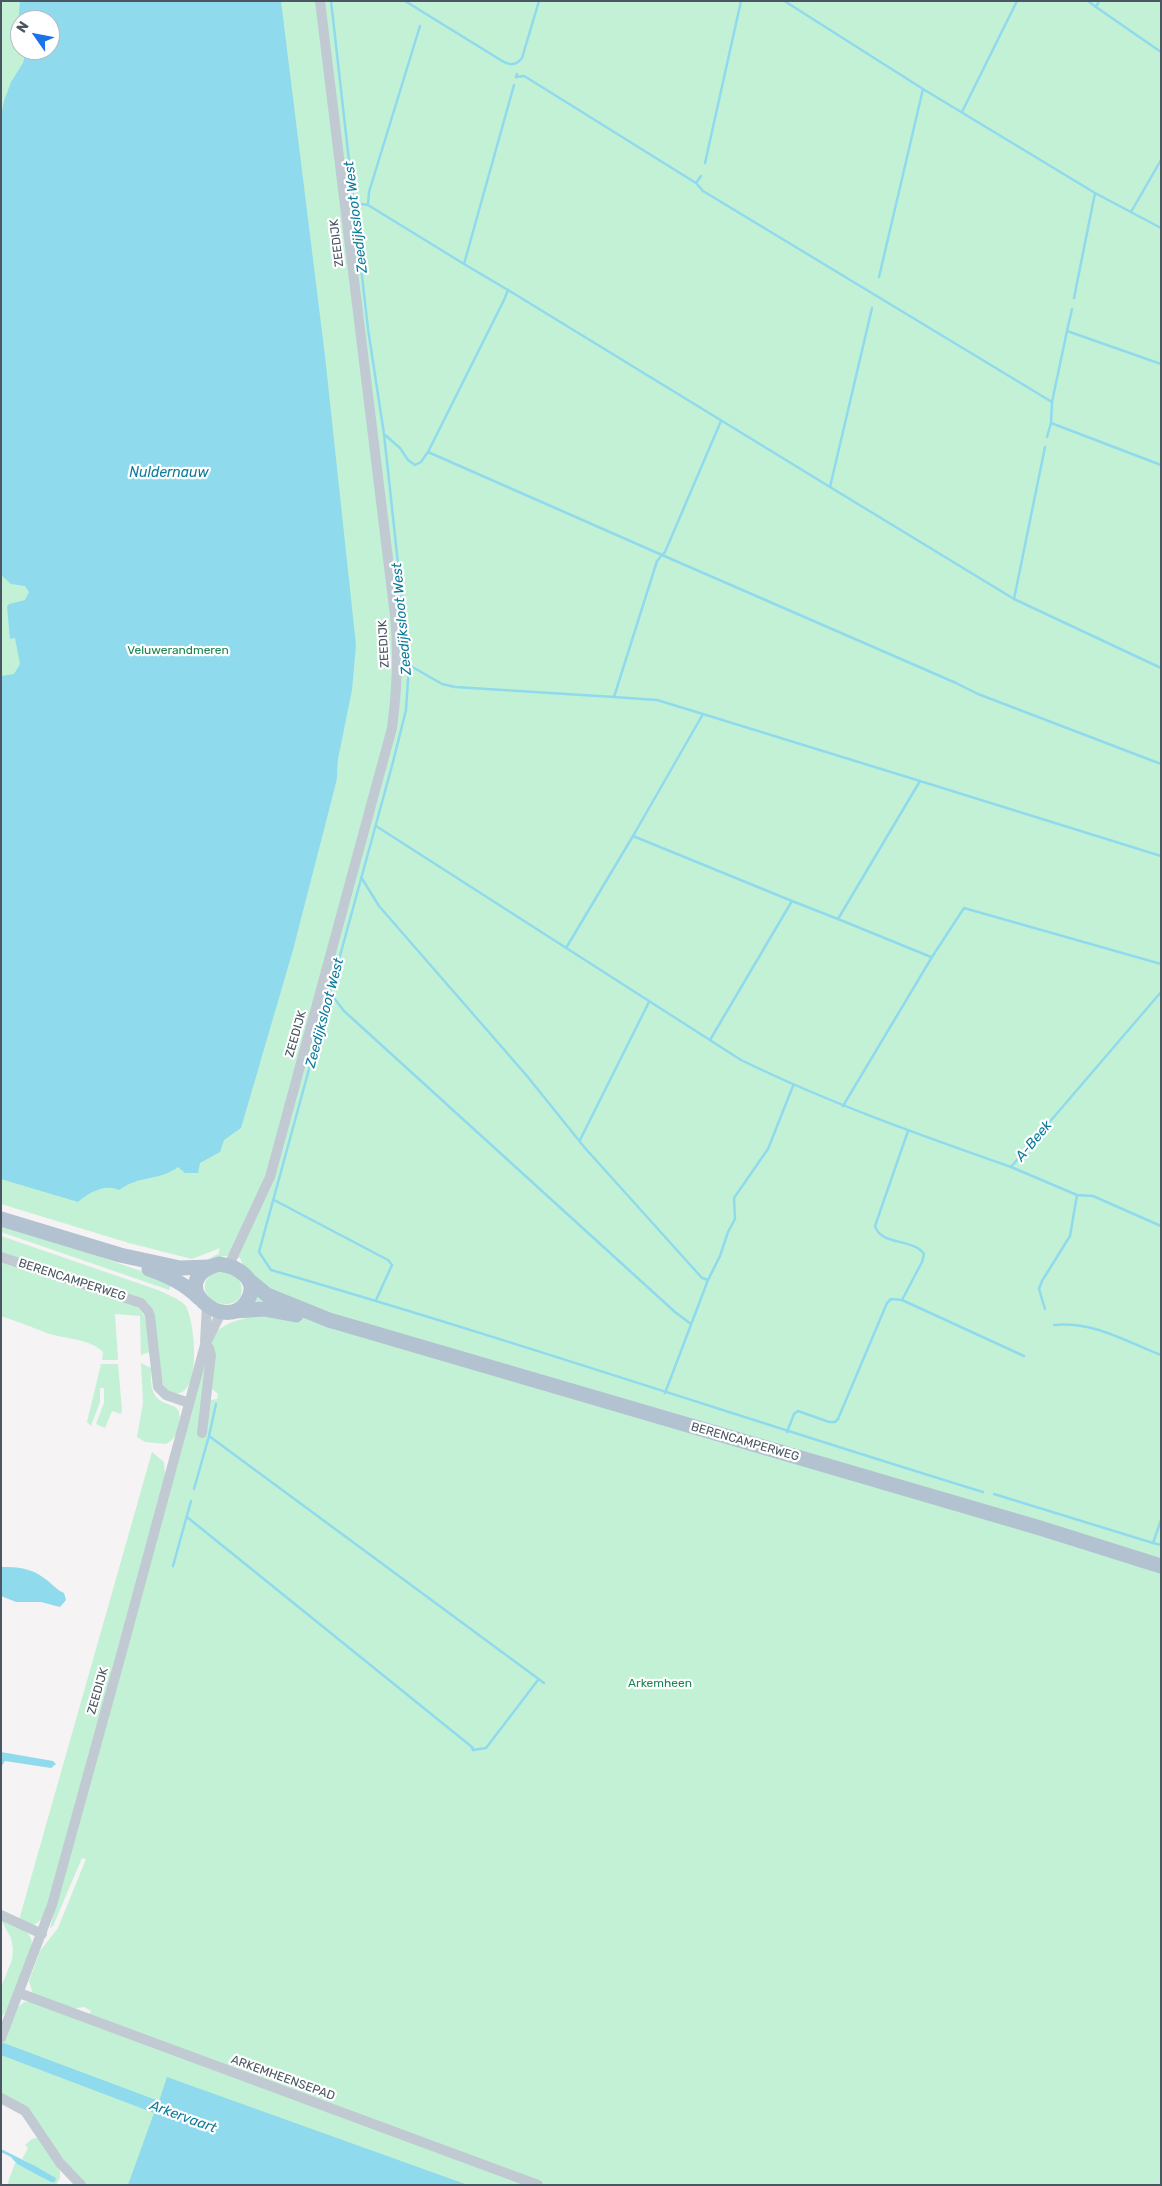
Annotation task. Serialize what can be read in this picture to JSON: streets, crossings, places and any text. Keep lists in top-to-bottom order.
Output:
{
  "streets": {
    "main road": ["BERENCAMPERWEG"],
    "street": ["ZEEDIJK", "ARKEMHEENSEPAD"]
  },
  "crossings": [
    ["ZEEDIJK", "BERENCAMPERWEG"],
    ["ZEEDIJK", "ARKEMHEENSEPAD"]
  ],
  "water": [
    "Zeedijksloot West",
    "Nuldernauw",
    "A-Beek",
    "Arkervaart"
  ],
  "parks": ["Veluwerandmeren", "Arkemheen"],
  "north": "top left"
}
